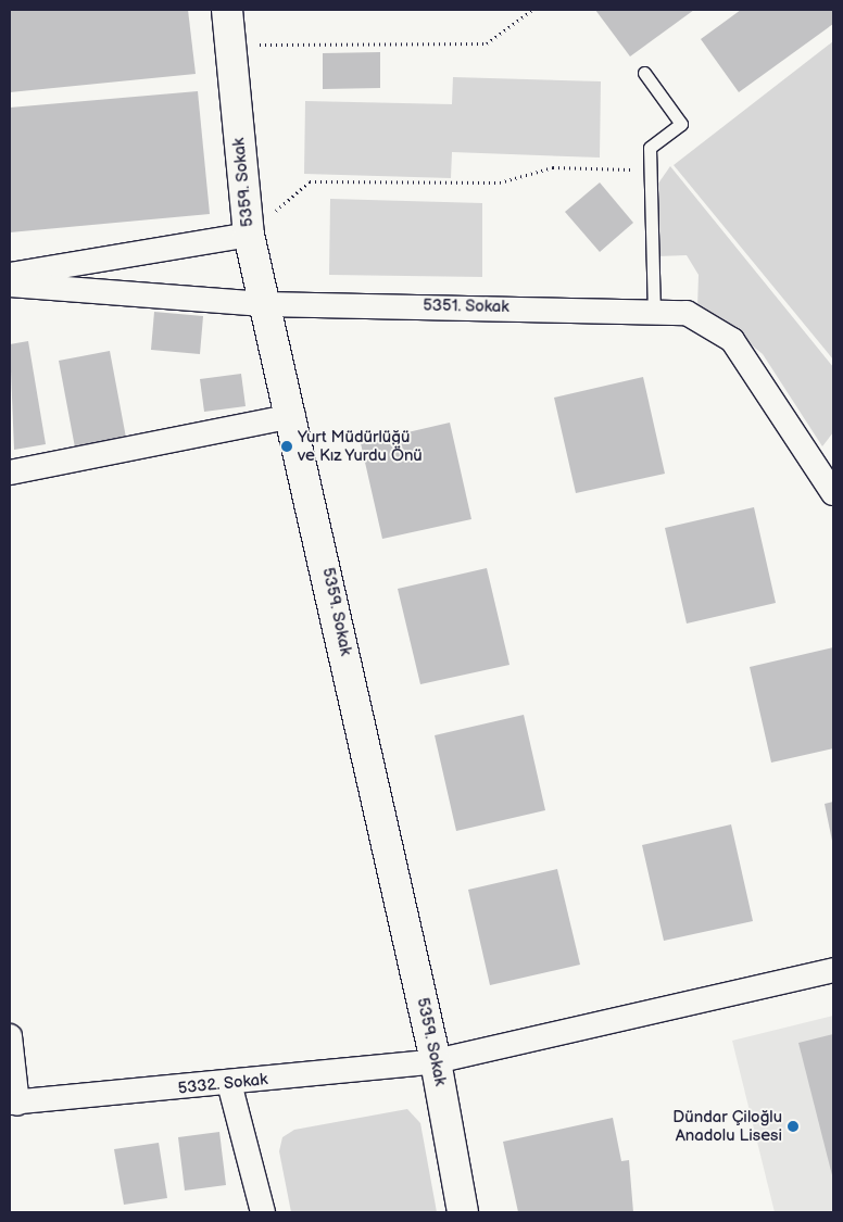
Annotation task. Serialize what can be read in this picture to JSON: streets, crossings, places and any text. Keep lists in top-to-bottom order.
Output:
{
  "streets": {
    "street": ["5359. Sokak", "5351. Sokak", "5332. Sokak"]
  },
  "crossings": [
    ["5359. Sokak", "5351. Sokak"],
    ["5359. Sokak", "5332. Sokak"]
  ],
  "places": ["Yurt Müdürlüğü ve Kız Yurdu Önü", "Dündar Çiloğlu Anadolu Lisesi"]
}
